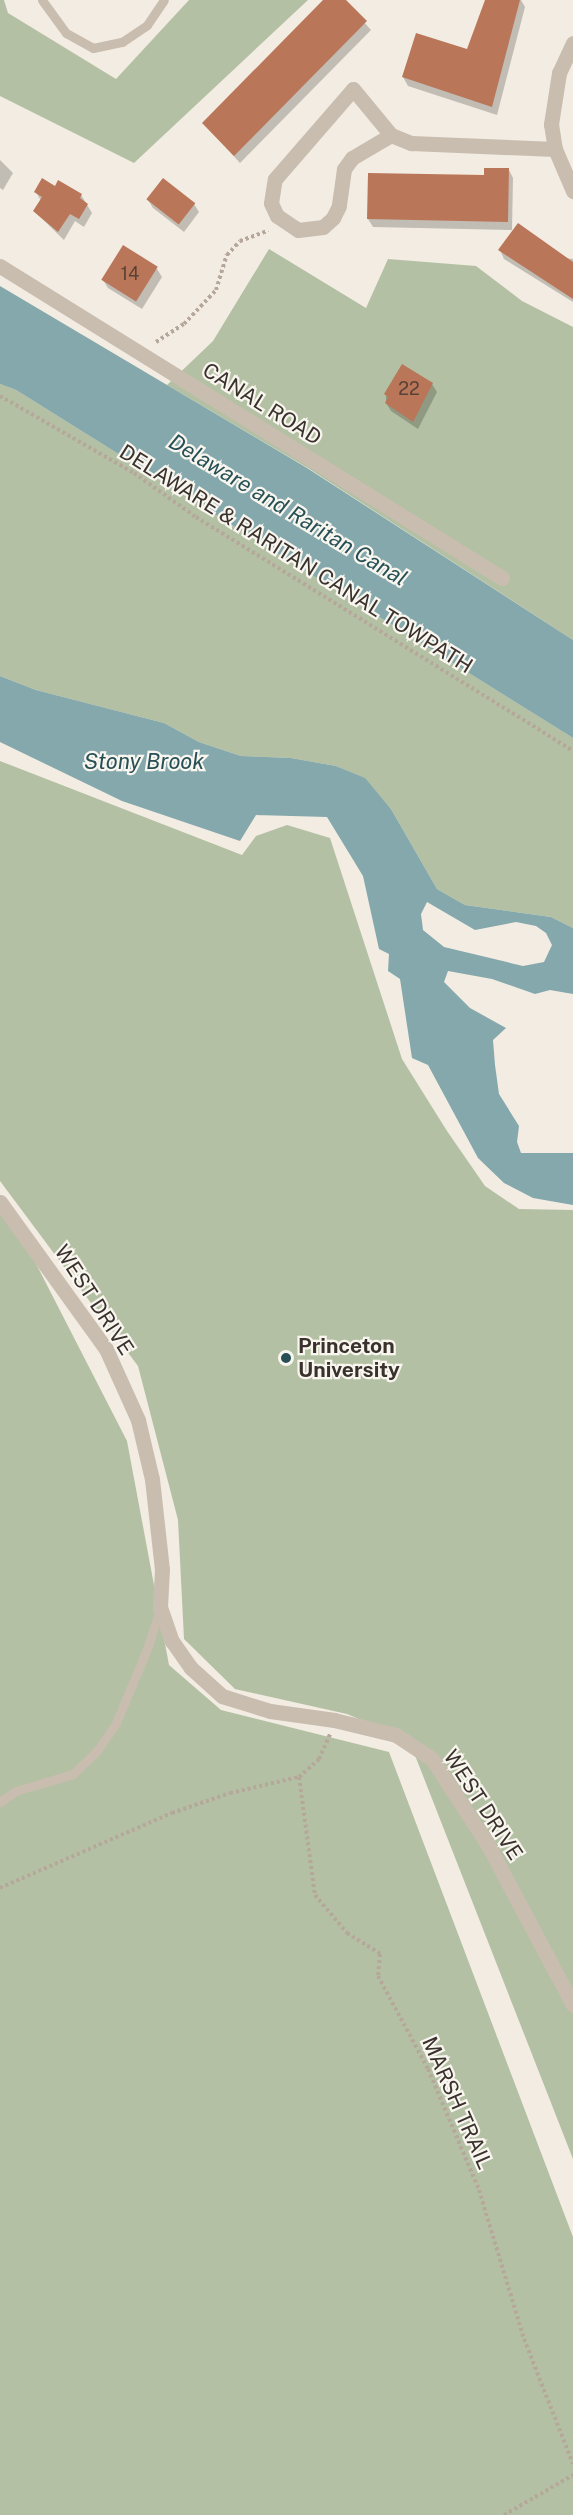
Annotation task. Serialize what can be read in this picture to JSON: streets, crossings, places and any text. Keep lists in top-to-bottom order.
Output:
{
  "streets": {
    "street": ["CANAL ROAD", "WEST DRIVE"],
    "path": ["DELAWARE & RARITAN CANAL TOWPATH", "MARSH TRAIL"]
  },
  "water": ["Delaware and Raritan Canal", "Stony Brook"],
  "places": ["Princeton University"],
  "house_numbers": ["14", "22"]
}
